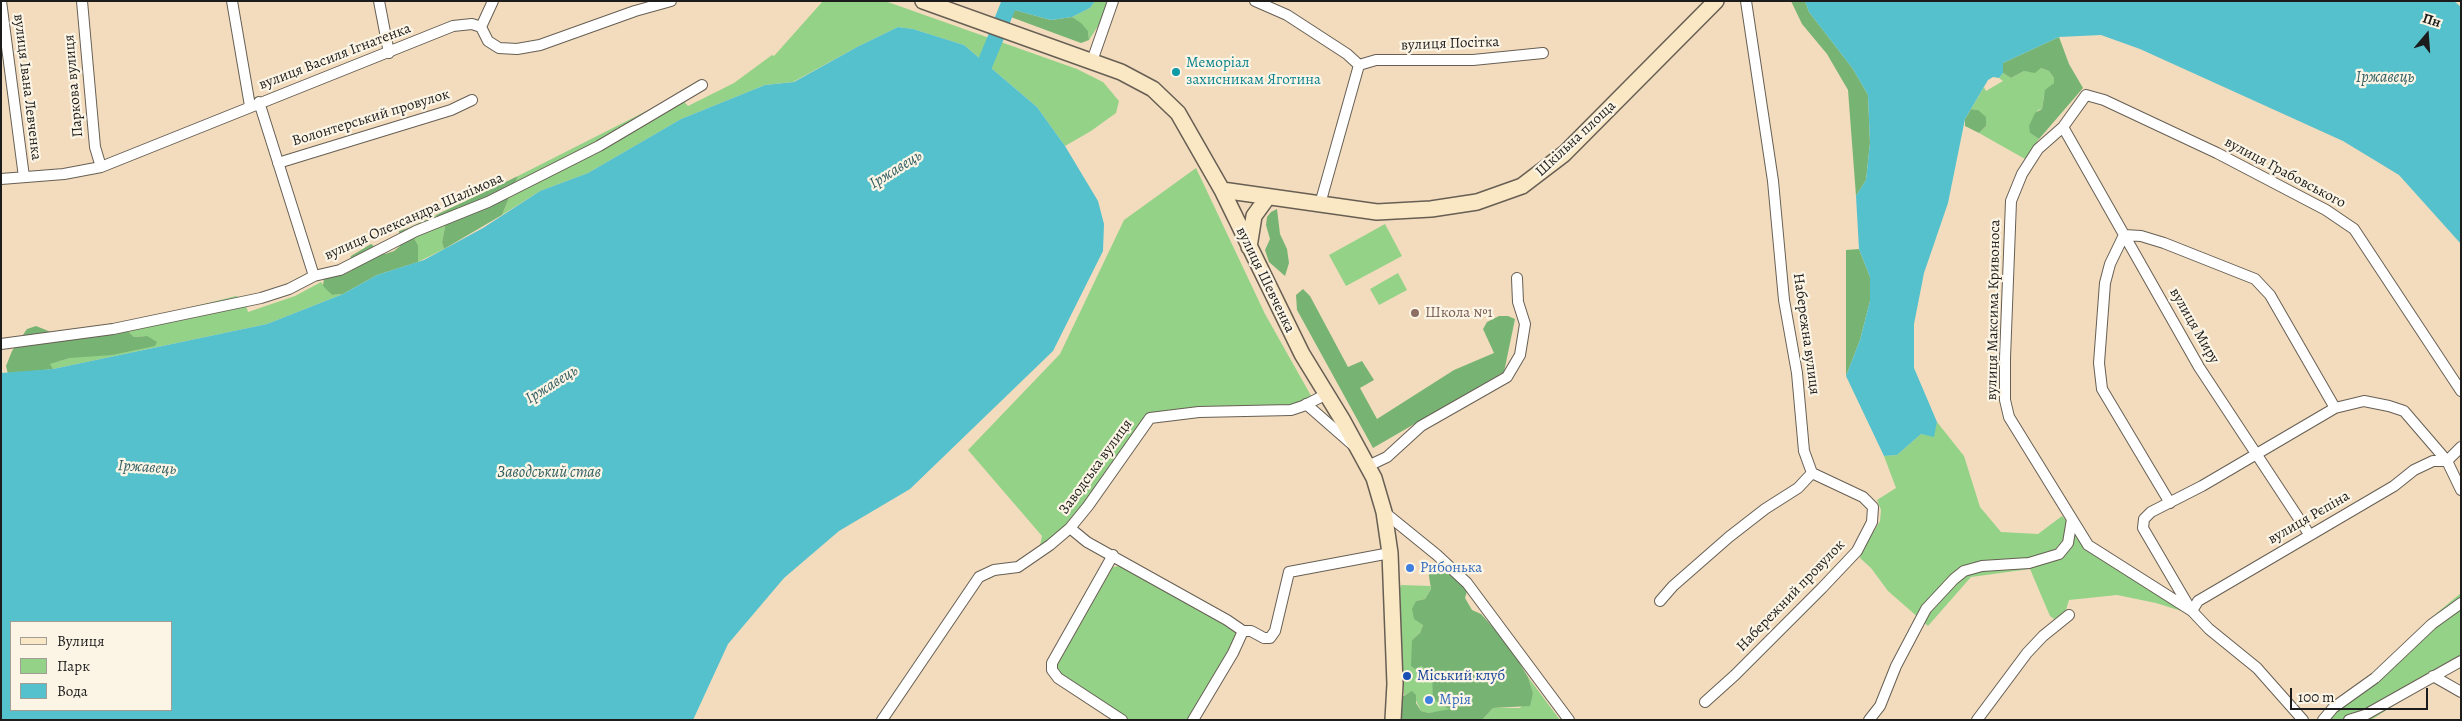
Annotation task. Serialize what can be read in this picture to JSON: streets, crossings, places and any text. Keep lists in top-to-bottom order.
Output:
{
  "streets": {
    "street": [
      "вулиця Посітка",
      "вулиця Василя Ігнатенка",
      "Паркова вулиця",
      "вулиця Івана Левченка",
      "Волонтерський провулок",
      "Шкільна площа",
      "вулиця Грабовського",
      "вулиця Олександра Шалімова",
      "вулиця Шевченка",
      "вулиця Максима Кривоноса",
      "вулиця Миру",
      "Набережна вулиця",
      "Заводська вулиця",
      "вулиця Рєпіна",
      "Набережний провулок"
    ]
  },
  "crossings": [
    ["вулиця Василя Ігнатенка", "Паркова вулиця"],
    ["вулиця Василя Ігнатенка", "вулиця Івана Левченка"],
    ["вулиця Василя Ігнатенка", "Волонтерський провулок"],
    ["Волонтерський провулок", "вулиця Олександра Шалімова"],
    ["Шкільна площа", "вулиця Шевченка"],
    ["вулиця Грабовського", "вулиця Максима Кривоноса"],
    ["вулиця Грабовського", "вулиця Миру"],
    ["вулиця Шевченка", "Заводська вулиця"],
    ["вулиця Максима Кривоноса", "вулиця Миру"],
    ["вулиця Максима Кривоноса", "вулиця Рєпіна"],
    ["вулиця Миру", "вулиця Рєпіна"],
    ["Набережна вулиця", "Набережний провулок"]
  ],
  "water": ["Іржавець", "Заводський став"],
  "places": [
    "Меморіал захисникам Яготина",
    "Школа №1",
    "Рибонька",
    "Міський клуб",
    "Мрія"
  ],
  "legend": ["Вулиця", "Парк", "Вода"],
  "scale_bar": "100 m",
  "north": "top"
}
